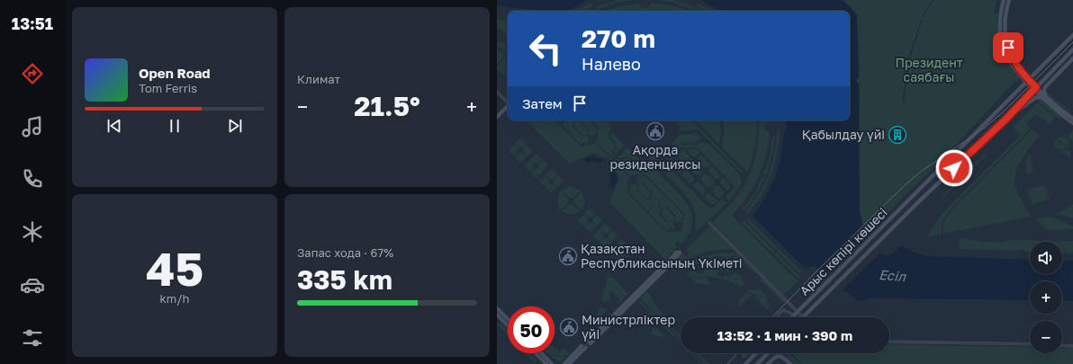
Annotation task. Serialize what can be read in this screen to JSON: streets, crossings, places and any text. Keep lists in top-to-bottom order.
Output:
{
  "streets": {
    "main road": ["Арыс көпірі көшесі"]
  },
  "water": ["Есіл"],
  "parks": ["Президент саябағы"],
  "places": {
    "public building": ["Ақорда резиденциясы", "Қазақстан Республикасының Үкіметі", "Министрліктер үйі"],
    "building": ["Қабылдау үйі"]
  },
  "page": {
    "tabs": "13:51",
    "tile": [
      "Климат",
      ["45", "km/h"],
      ["Запас хода · 67%", "335 km"]
    ],
    "turn": ["270 m", "Налево"],
    "song": ["Open Road", "Tom Ferris"],
    "then": "Затем",
    "heat": ["−", "21.5°", "+"],
    "map_buttons": ["+", "−"],
    "limit": "50",
    "trip": "13:52 · 1 мин · 390 m"
  }
}
